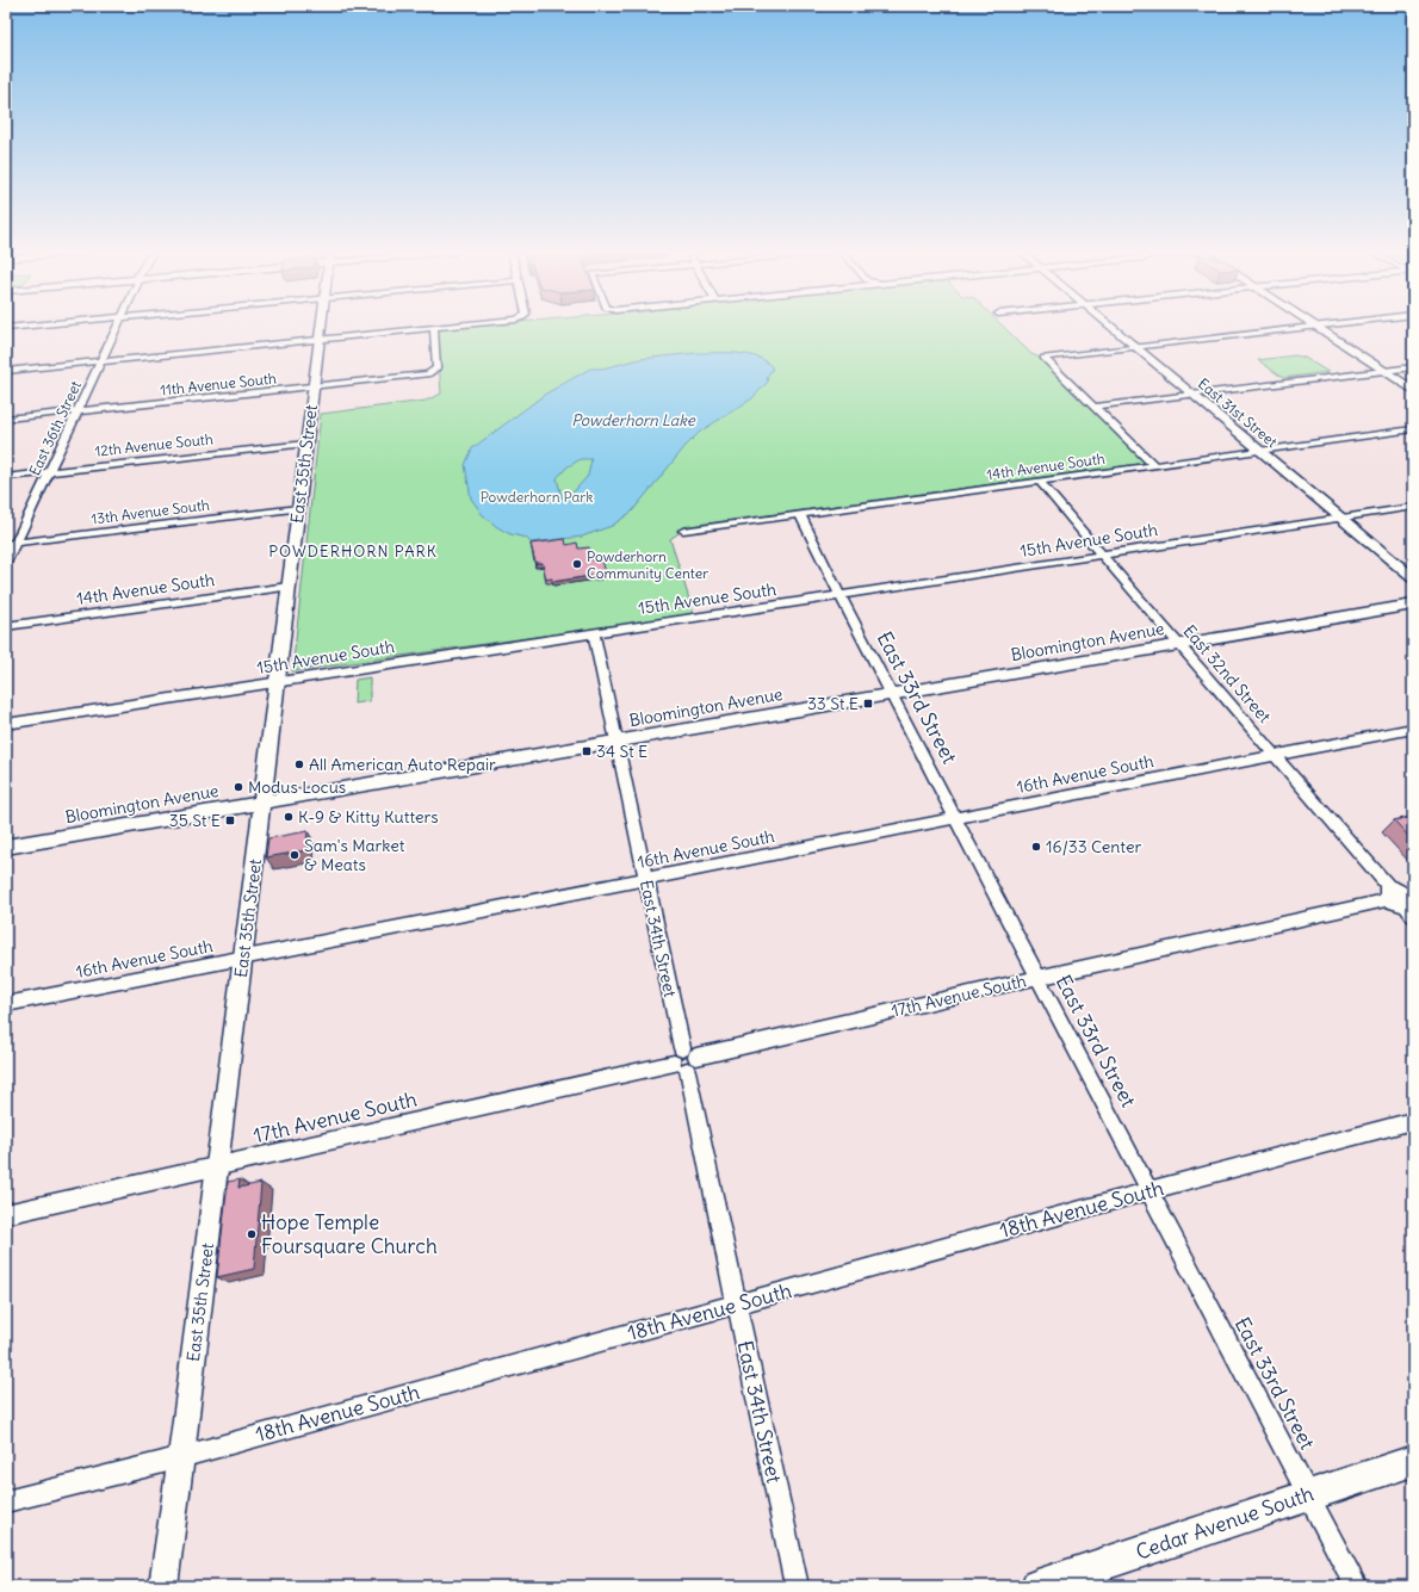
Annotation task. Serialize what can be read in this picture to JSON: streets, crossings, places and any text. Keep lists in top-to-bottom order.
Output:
{
  "streets": {
    "main road": ["Cedar Avenue South"],
    "street": [
      "11th Avenue South",
      "East 31st Street",
      "East 36th Street",
      "12th Avenue South",
      "East 35th Street",
      "14th Avenue South",
      "13th Avenue South",
      "15th Avenue South",
      "Bloomington Avenue",
      "East 32nd Street",
      "East 33rd Street",
      "16th Avenue South",
      "East 34th Street",
      "17th Avenue South",
      "18th Avenue South"
    ]
  },
  "crossings": [
    ["11th Avenue South", "East 36th Street"],
    ["11th Avenue South", "East 35th Street"],
    ["East 31st Street", "14th Avenue South"],
    ["East 31st Street", "15th Avenue South"],
    ["East 36th Street", "12th Avenue South"],
    ["East 36th Street", "13th Avenue South"],
    ["12th Avenue South", "East 35th Street"],
    ["East 35th Street", "14th Avenue South"],
    ["East 35th Street", "13th Avenue South"],
    ["East 35th Street", "15th Avenue South"],
    ["East 35th Street", "Bloomington Avenue"],
    ["East 35th Street", "16th Avenue South"],
    ["East 35th Street", "17th Avenue South"],
    ["East 35th Street", "18th Avenue South"],
    ["14th Avenue South", "East 32nd Street"],
    ["14th Avenue South", "East 33rd Street"],
    ["15th Avenue South", "East 32nd Street"],
    ["15th Avenue South", "East 33rd Street"],
    ["15th Avenue South", "East 34th Street"],
    ["Bloomington Avenue", "East 32nd Street"],
    ["Bloomington Avenue", "East 33rd Street"],
    ["Bloomington Avenue", "East 34th Street"],
    ["East 32nd Street", "16th Avenue South"],
    ["East 32nd Street", "17th Avenue South"],
    ["East 33rd Street", "16th Avenue South"],
    ["East 33rd Street", "17th Avenue South"],
    ["East 33rd Street", "18th Avenue South"],
    ["East 33rd Street", "Cedar Avenue South"],
    ["16th Avenue South", "East 34th Street"],
    ["East 34th Street", "17th Avenue South"],
    ["East 34th Street", "18th Avenue South"]
  ],
  "districts": ["POWDERHORN PARK"],
  "water": ["Powderhorn Lake"],
  "parks": ["Powderhorn Park"],
  "places": {
    "other": [
      "Powderhorn Community Center",
      "All American Auto Repair",
      "Modus Locus",
      "K-9 & Kitty Kutters",
      "16/33 Center",
      "Sam's Market & Meats",
      "Hope Temple Foursquare Church"
    ],
    "transit": ["33 St E", "34 St E", "35 St E"]
  }
}
